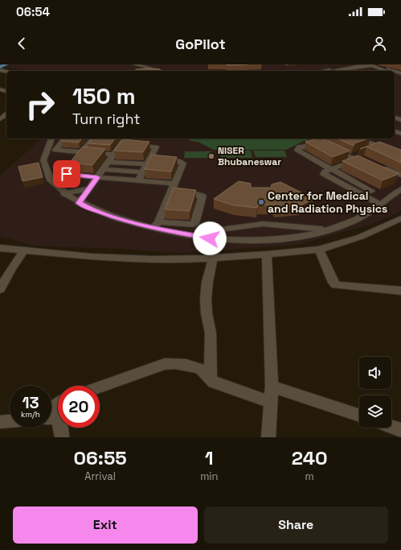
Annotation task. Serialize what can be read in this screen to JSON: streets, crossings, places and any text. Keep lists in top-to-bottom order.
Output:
{
  "places": ["NISER Bhubaneswar", "Center for Medical and Radiation Physics"],
  "page": {
    "status": "06:54",
    "header": "GoPilot",
    "turn": ["150 m", "Turn right"],
    "speed": "13 km/h",
    "limit": "20",
    "eta": [
      "06:55",
      "Arrival",
      "1",
      "min",
      "240",
      "m"
    ],
    "buttons": ["Exit", "Share"]
  }
}
